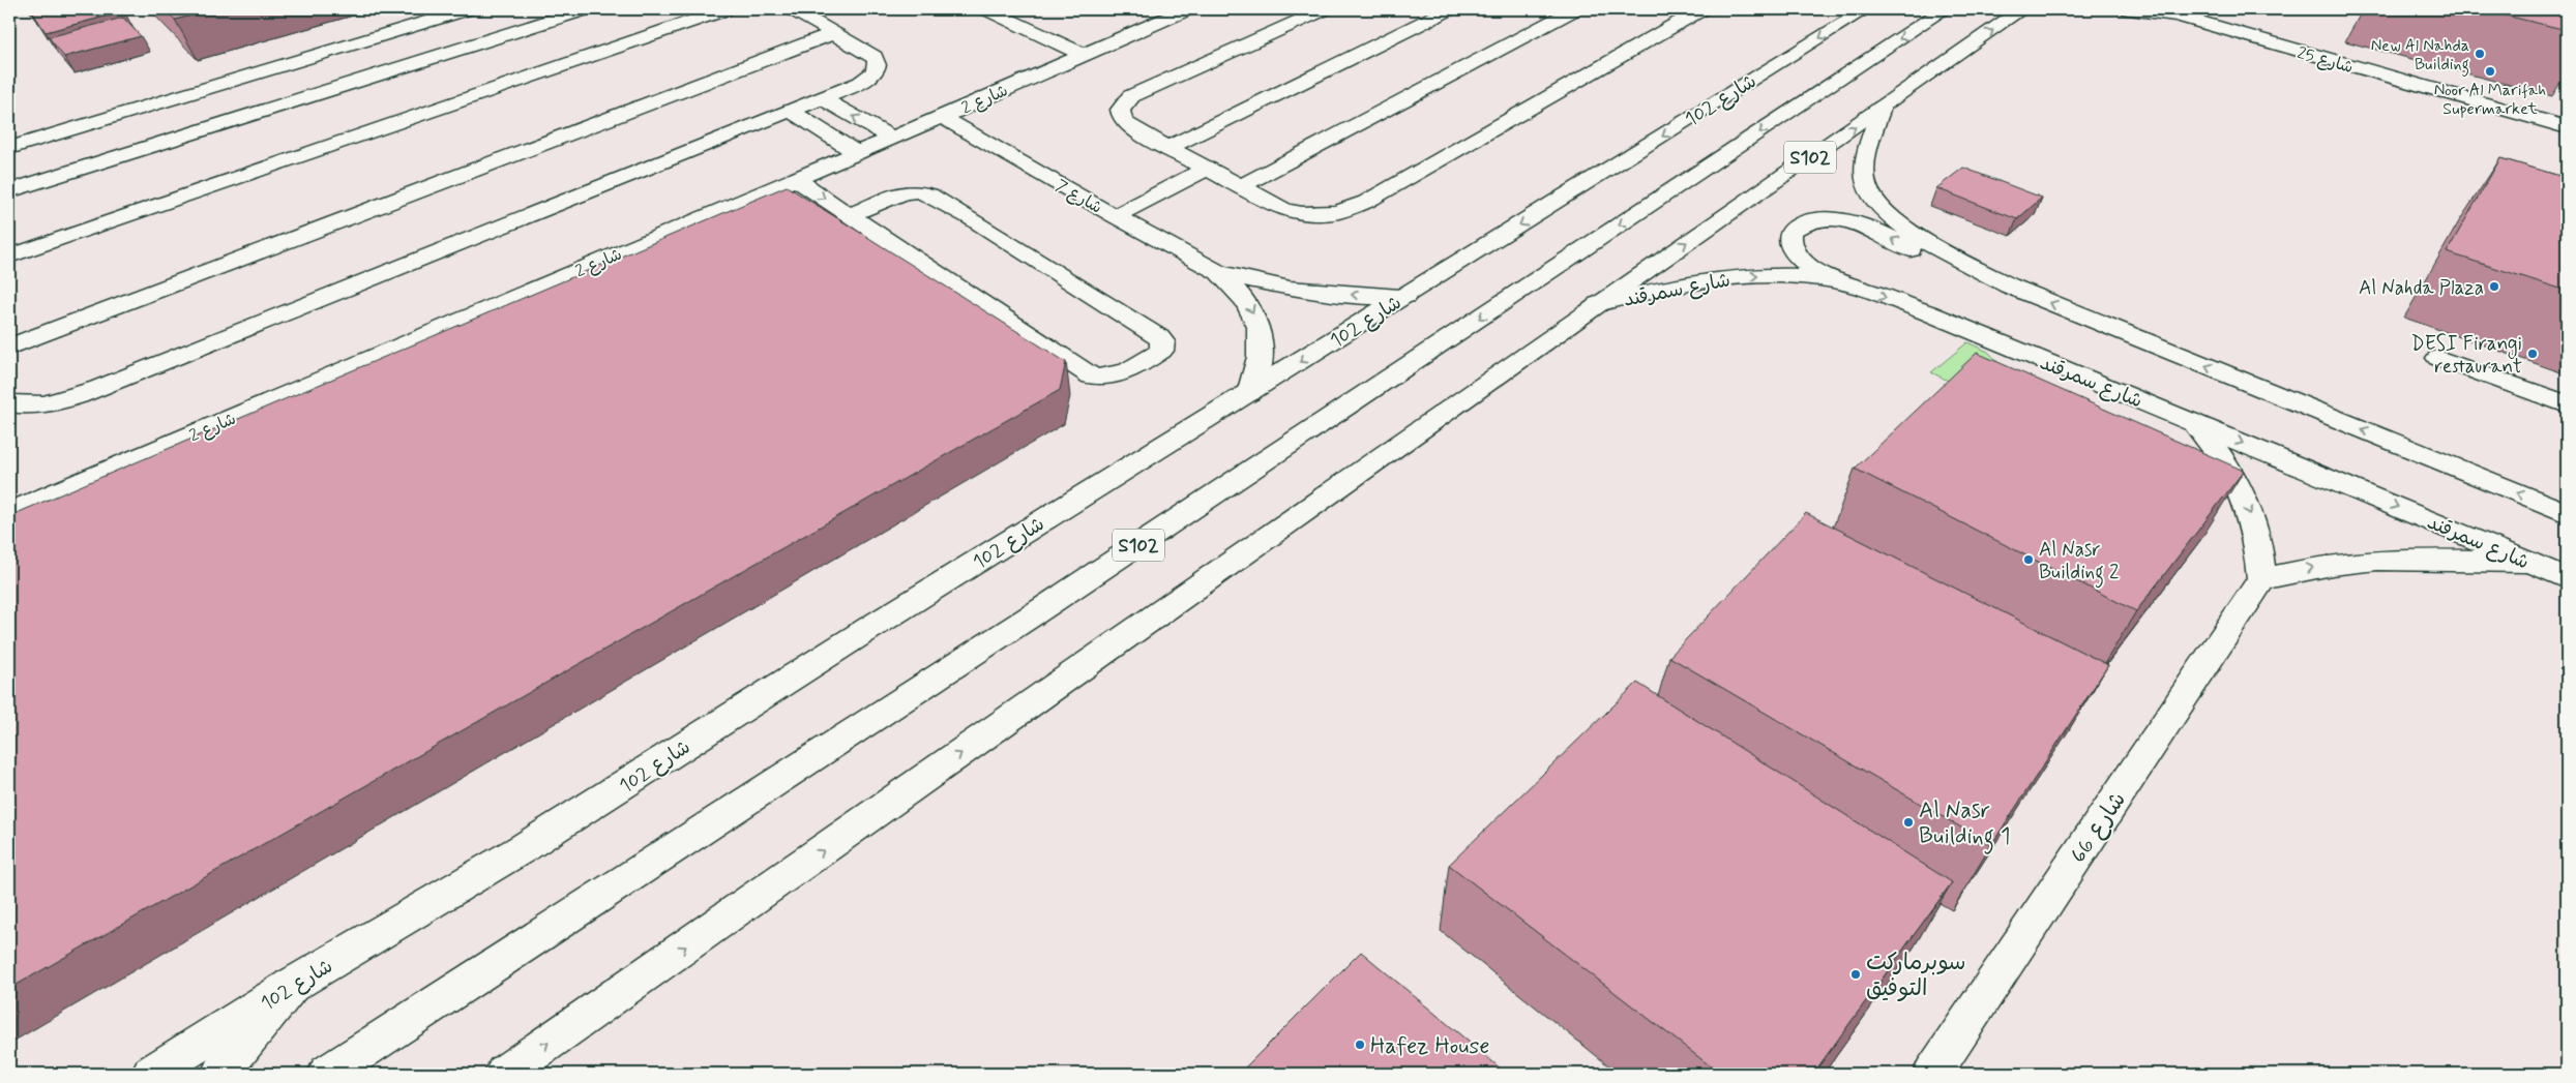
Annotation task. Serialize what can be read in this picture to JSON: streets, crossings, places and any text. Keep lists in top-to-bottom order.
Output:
{
  "streets": {
    "street": [
      "شارع 25",
      "شارع 2",
      "شارع 102",
      "S102",
      "شارع 7",
      "شارع سمرقند",
      "شارع 66"
    ]
  },
  "crossings": [
    ["شارع 2", "شارع 7"],
    ["شارع 102", "شارع 7"],
    ["S102", "شارع سمرقند"]
  ],
  "places": [
    "New Al Nahda Building",
    "Noor Al Marifah Supermarket",
    "Al Nahda Plaza",
    "DESI Firangi restaurant",
    "Al Nasr Building 2",
    "Al Nasr Building 1",
    "سوبرماركت التوفيق",
    "Hafez House"
  ]
}
